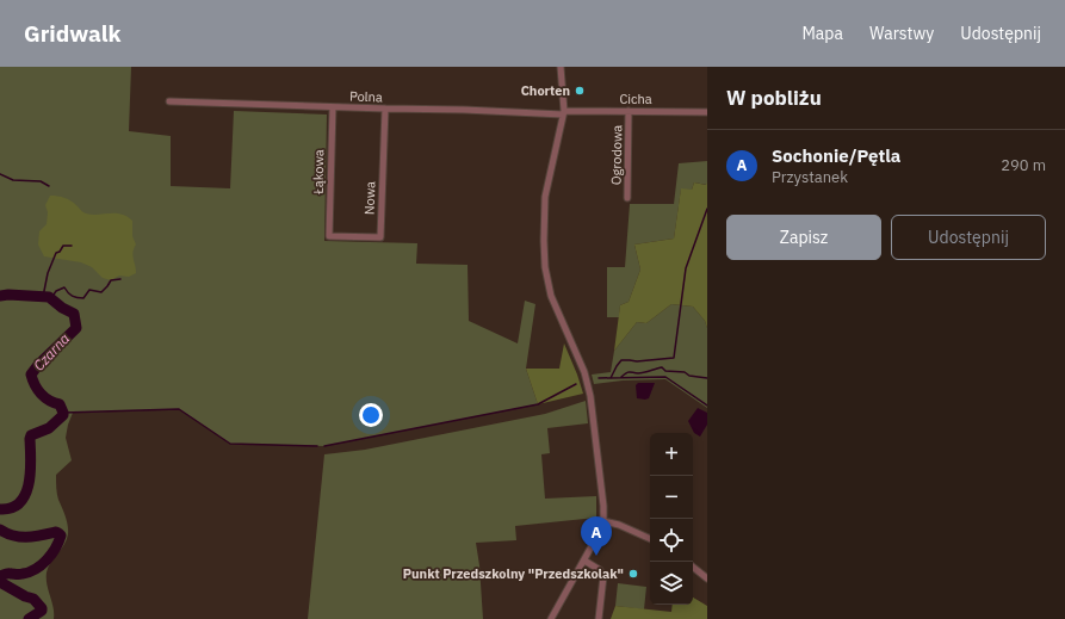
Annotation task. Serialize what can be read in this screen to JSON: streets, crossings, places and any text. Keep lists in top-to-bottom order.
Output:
{
  "streets": {
    "street": [
      "Polna",
      "Cicha",
      "Ogrodowa",
      "Łąkowa",
      "Nowa"
    ]
  },
  "crossings": [
    ["Polna", "Cicha"],
    ["Polna", "Łąkowa"],
    ["Polna", "Nowa"],
    ["Cicha", "Ogrodowa"],
    ["Łąkowa", "Nowa"]
  ],
  "water": ["Czarna"],
  "places": ["Chorten", "Punkt Przedszkolny \"Przedszkolak\""],
  "page": {
    "header": "Gridwalk",
    "nav": ["Mapa", "Warstwy", "Udostępnij"],
    "heading": "W pobliżu",
    "list": [
      {
        "mark": "A",
        "name": "Sochonie/Pętla",
        "note": "Przystanek",
        "value": "290 m"
      }
    ],
    "buttons": ["Zapisz", "Udostępnij"],
    "map_buttons": ["+", "−"],
    "pins": "A"
  }
}
